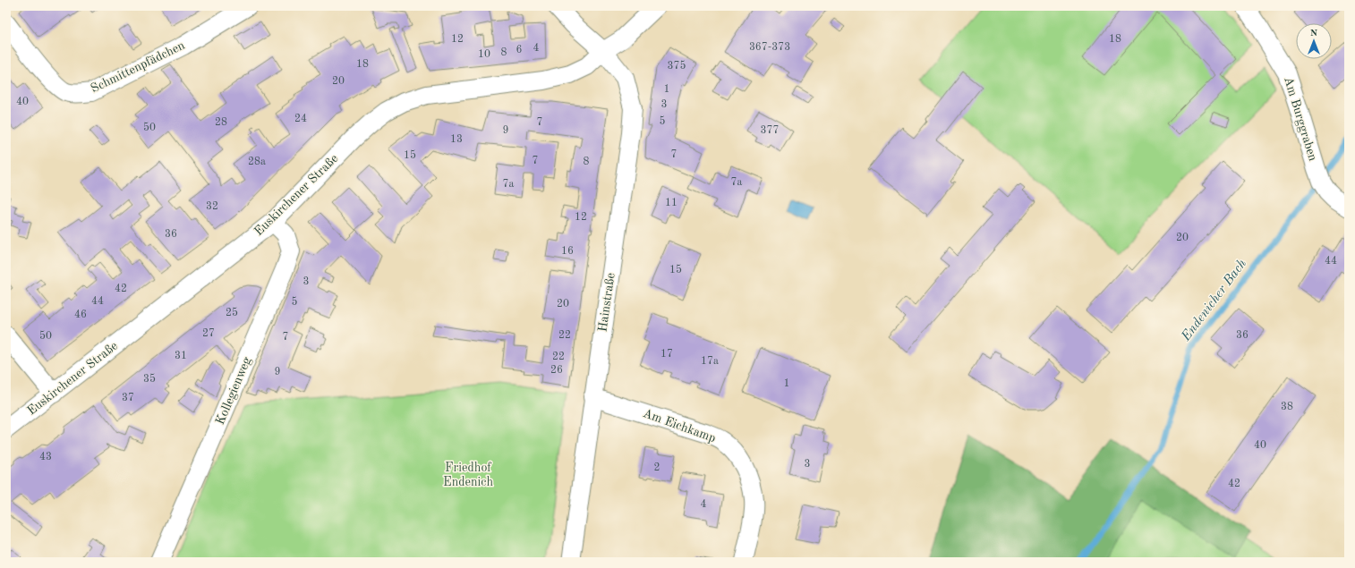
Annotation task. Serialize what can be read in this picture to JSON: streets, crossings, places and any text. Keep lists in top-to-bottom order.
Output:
{
  "streets": {
    "street": [
      "Schmittenpfädchen",
      "Am Burggraben",
      "Euskirchener Straße",
      "Hainstraße",
      "Kollegienweg",
      "Am Eichkamp"
    ]
  },
  "crossings": [
    ["Euskirchener Straße", "Hainstraße"],
    ["Euskirchener Straße", "Kollegienweg"],
    ["Hainstraße", "Am Eichkamp"]
  ],
  "water": ["Endenicher Bach"],
  "parks": ["Friedhof Endenich"],
  "house_numbers": [
    "12",
    "18",
    "367-373",
    "4",
    "6",
    "8",
    "10",
    "18",
    "375",
    "20",
    "1",
    "40",
    "3",
    "24",
    "5",
    "28",
    "7",
    "50",
    "9",
    "377",
    "13",
    "7",
    "15",
    "7",
    "28a",
    "8",
    "7a",
    "7a",
    "11",
    "32",
    "12",
    "36",
    "20",
    "16",
    "44",
    "15",
    "3",
    "42",
    "44",
    "5",
    "20",
    "25",
    "46",
    "27",
    "22",
    "36",
    "50",
    "7",
    "17",
    "31",
    "22",
    "17a",
    "26",
    "9",
    "35",
    "1",
    "37",
    "38",
    "40",
    "43",
    "3",
    "2",
    "42",
    "4"
  ],
  "north": "top"
}
